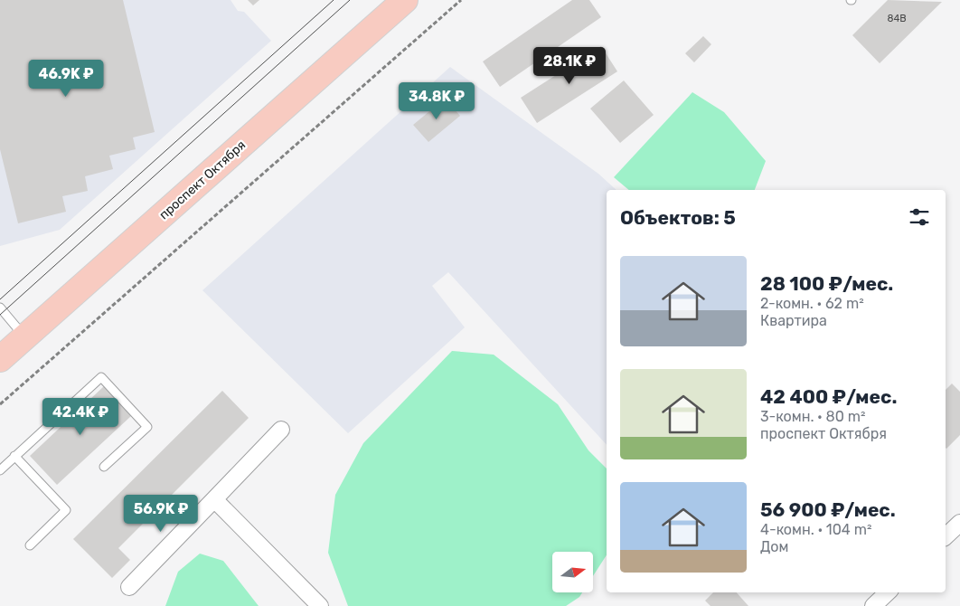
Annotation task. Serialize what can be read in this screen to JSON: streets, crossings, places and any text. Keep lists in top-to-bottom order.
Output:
{
  "streets": {
    "main road": ["проспект Октября"]
  },
  "house_numbers": ["84В"],
  "north": "right",
  "page": {
    "price": [
      "28.1K ₽",
      "46.9K ₽",
      "34.8K ₽",
      "42.4K ₽",
      "56.9K ₽"
    ],
    "heading": "Объектов: 5",
    "list": [
      {
        "name": "28 100 ₽/мес.",
        "note": "2-комн. · 62 m² · Квартира"
      },
      {
        "name": "42 400 ₽/мес.",
        "note": "3-комн. · 80 m² · проспект Октября"
      },
      {
        "name": "56 900 ₽/мес.",
        "note": "4-комн. · 104 m² · Дом"
      }
    ]
  }
}
